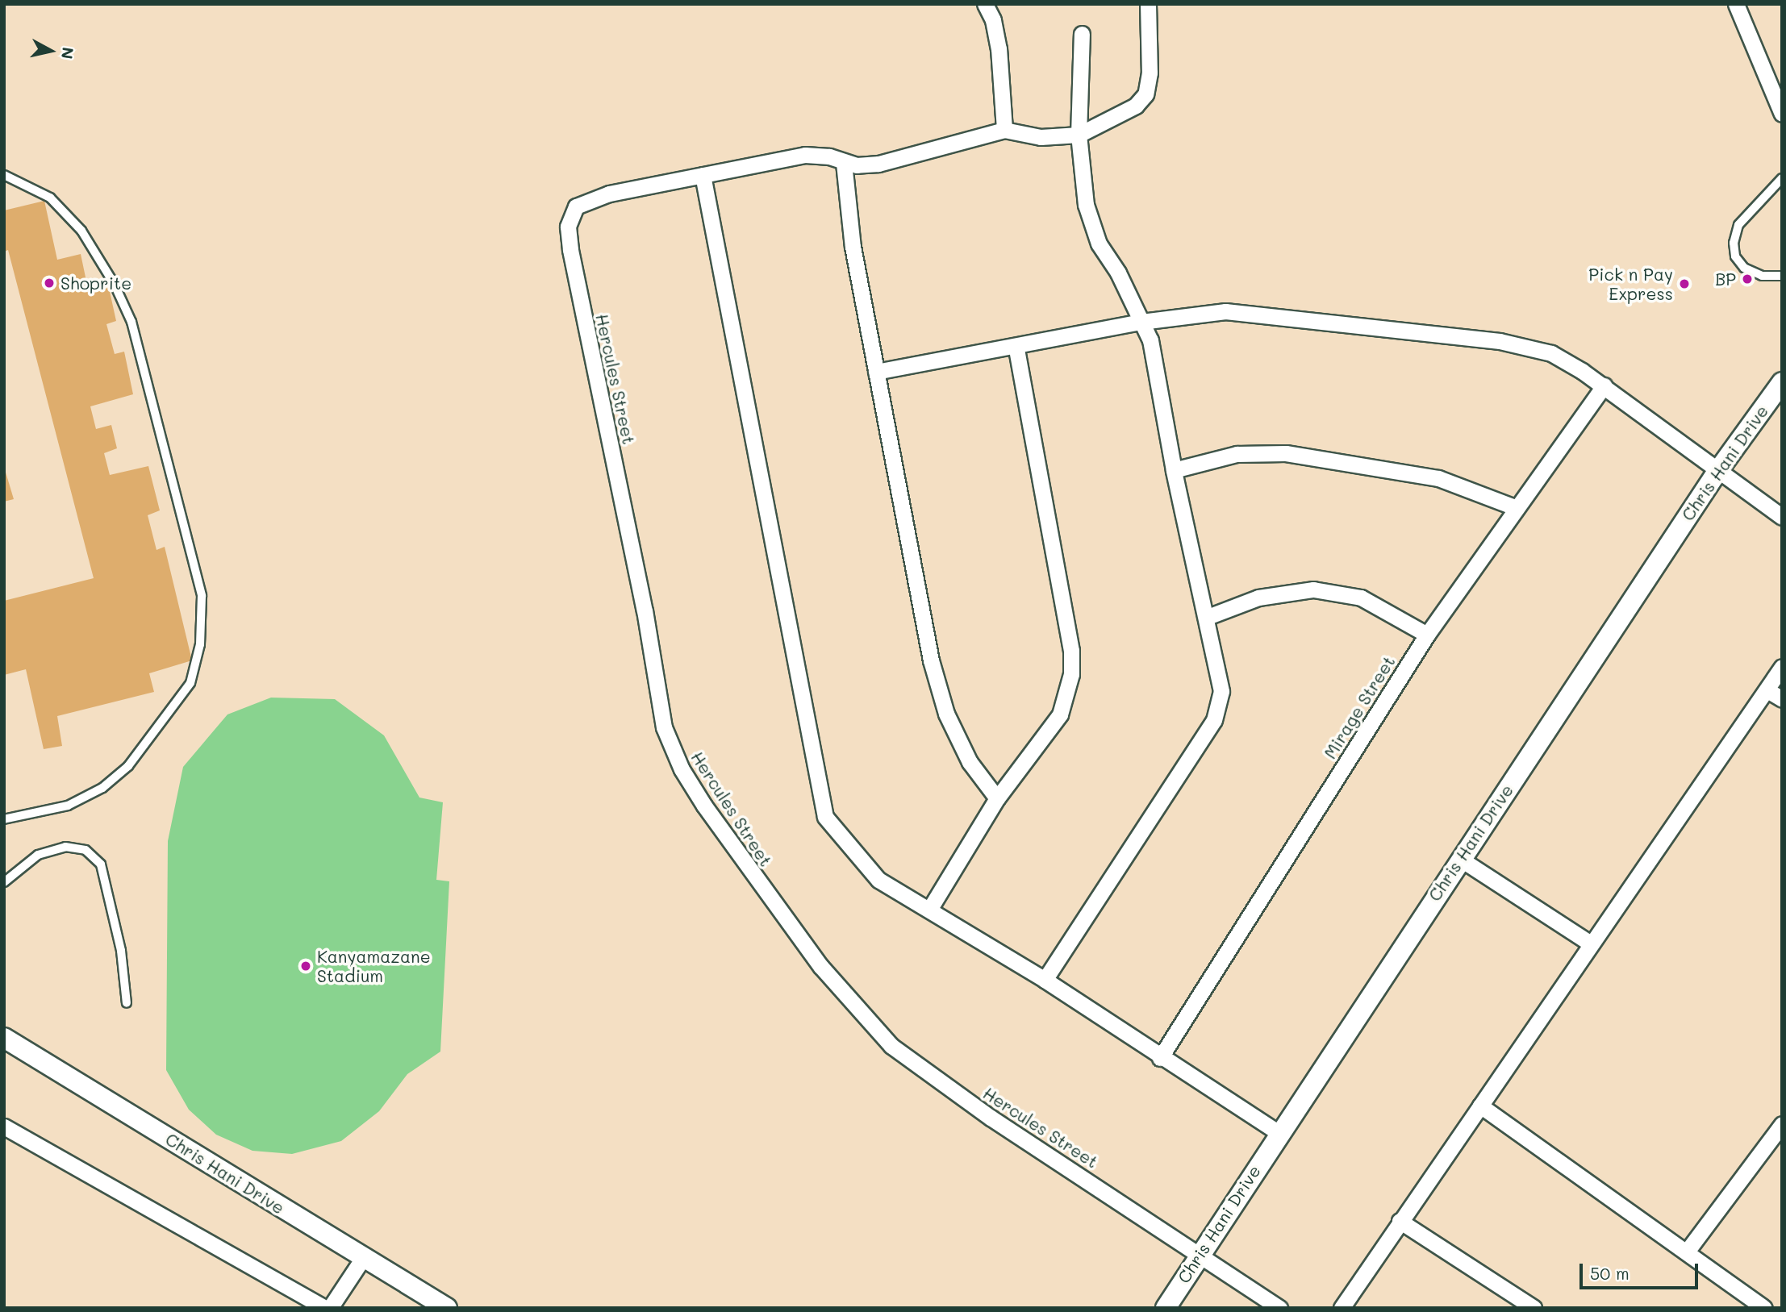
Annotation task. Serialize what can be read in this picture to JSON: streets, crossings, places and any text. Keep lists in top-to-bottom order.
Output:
{
  "streets": {
    "street": ["Hercules Street", "Chris Hani Drive", "Mirage Street"]
  },
  "crossings": [
    ["Hercules Street", "Chris Hani Drive"]
  ],
  "places": [
    "BP",
    "Shoprite",
    "Pick n Pay Express",
    "Kanyamazane Stadium"
  ],
  "scale_bar": "50 m",
  "north": "right"
}
